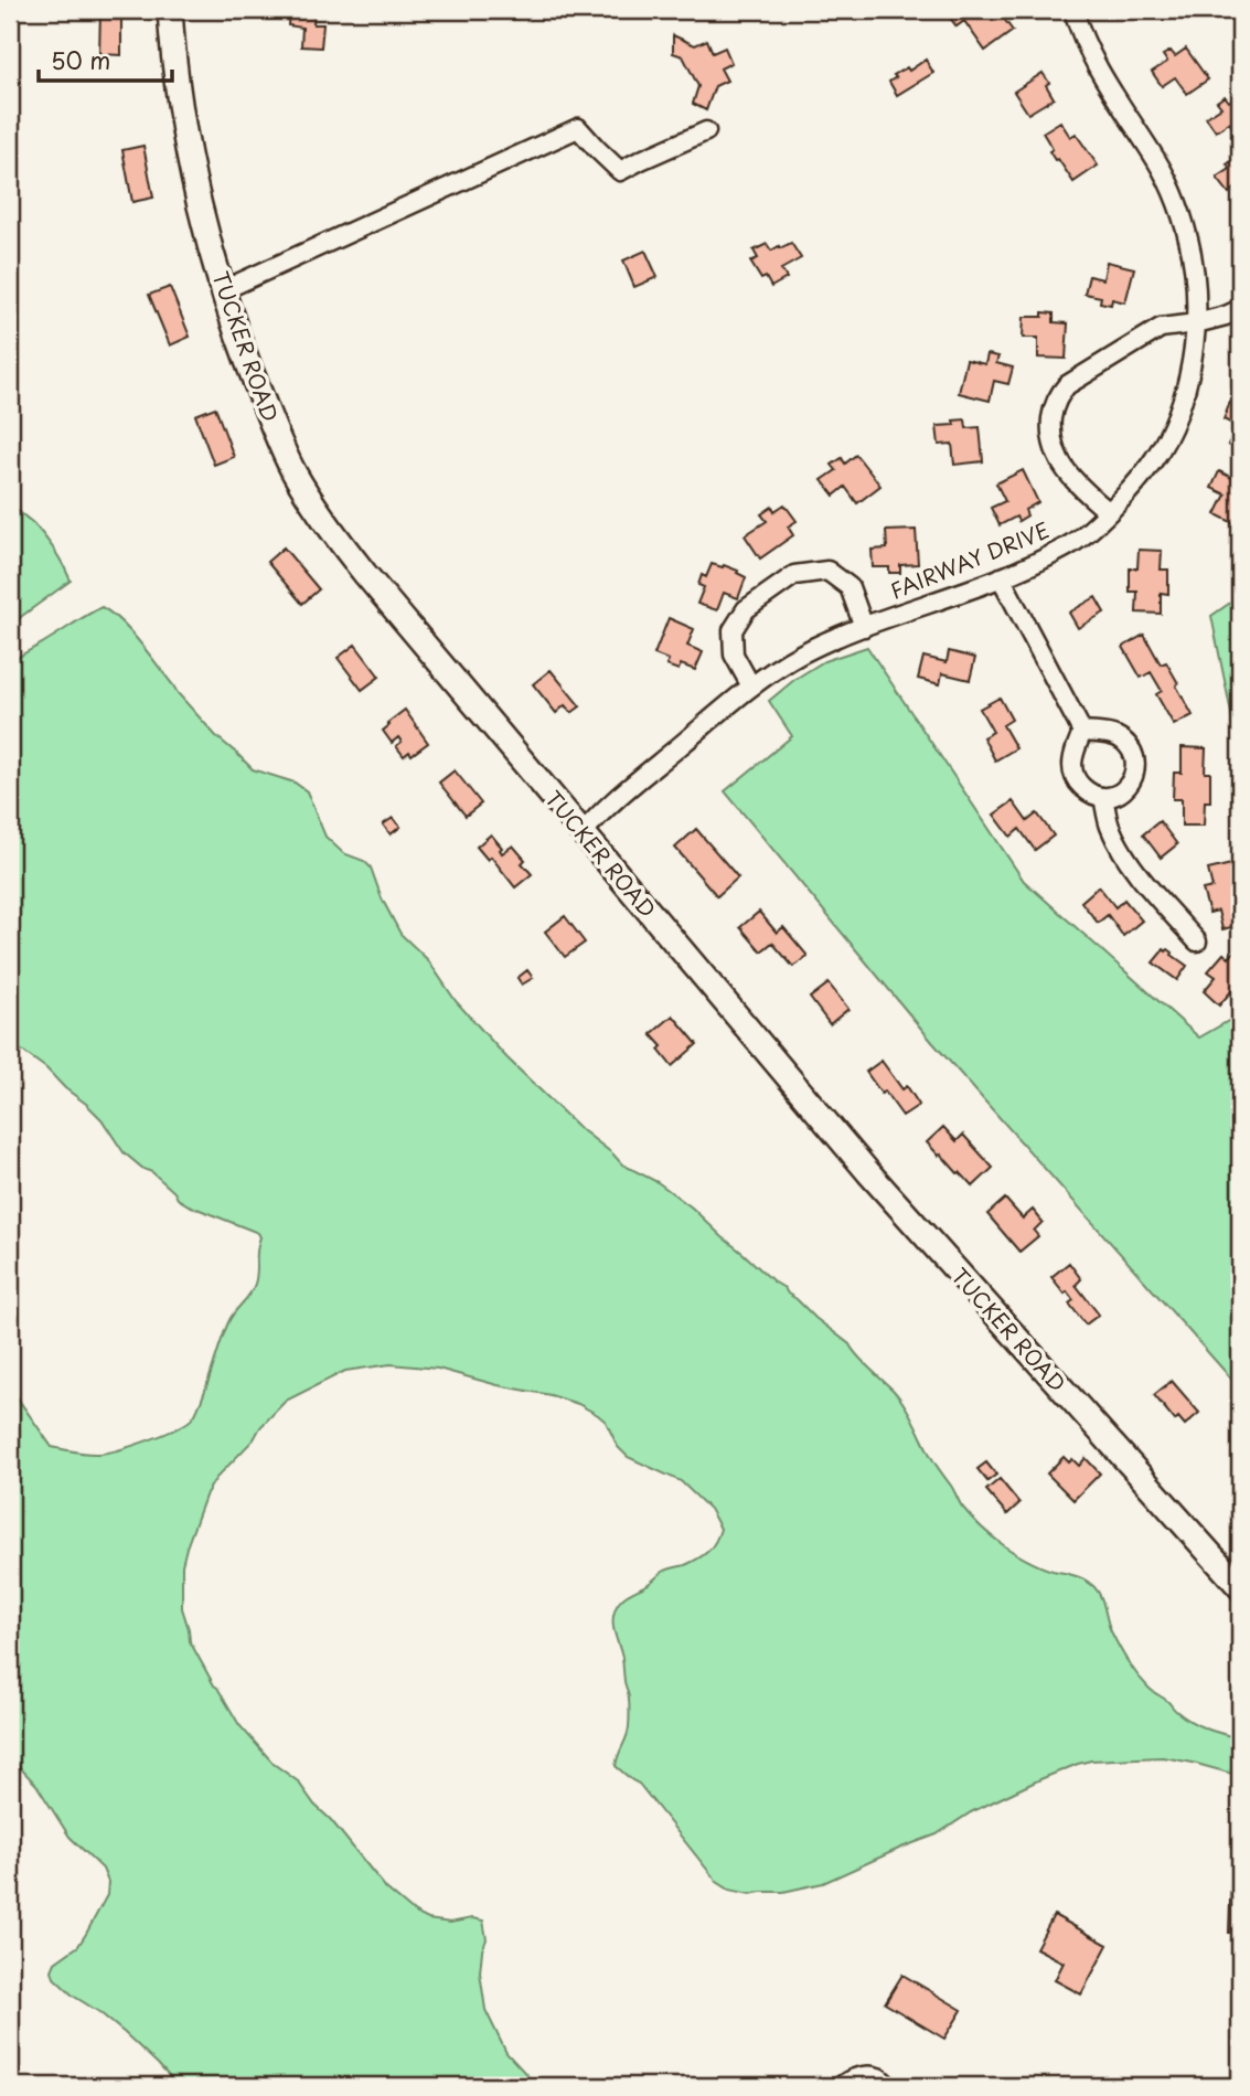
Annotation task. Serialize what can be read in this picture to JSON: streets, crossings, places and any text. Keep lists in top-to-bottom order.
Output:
{
  "streets": {
    "main road": ["TUCKER ROAD"],
    "street": ["FAIRWAY DRIVE"]
  },
  "crossings": [
    ["TUCKER ROAD", "FAIRWAY DRIVE"]
  ],
  "scale_bar": "50 m"
}
